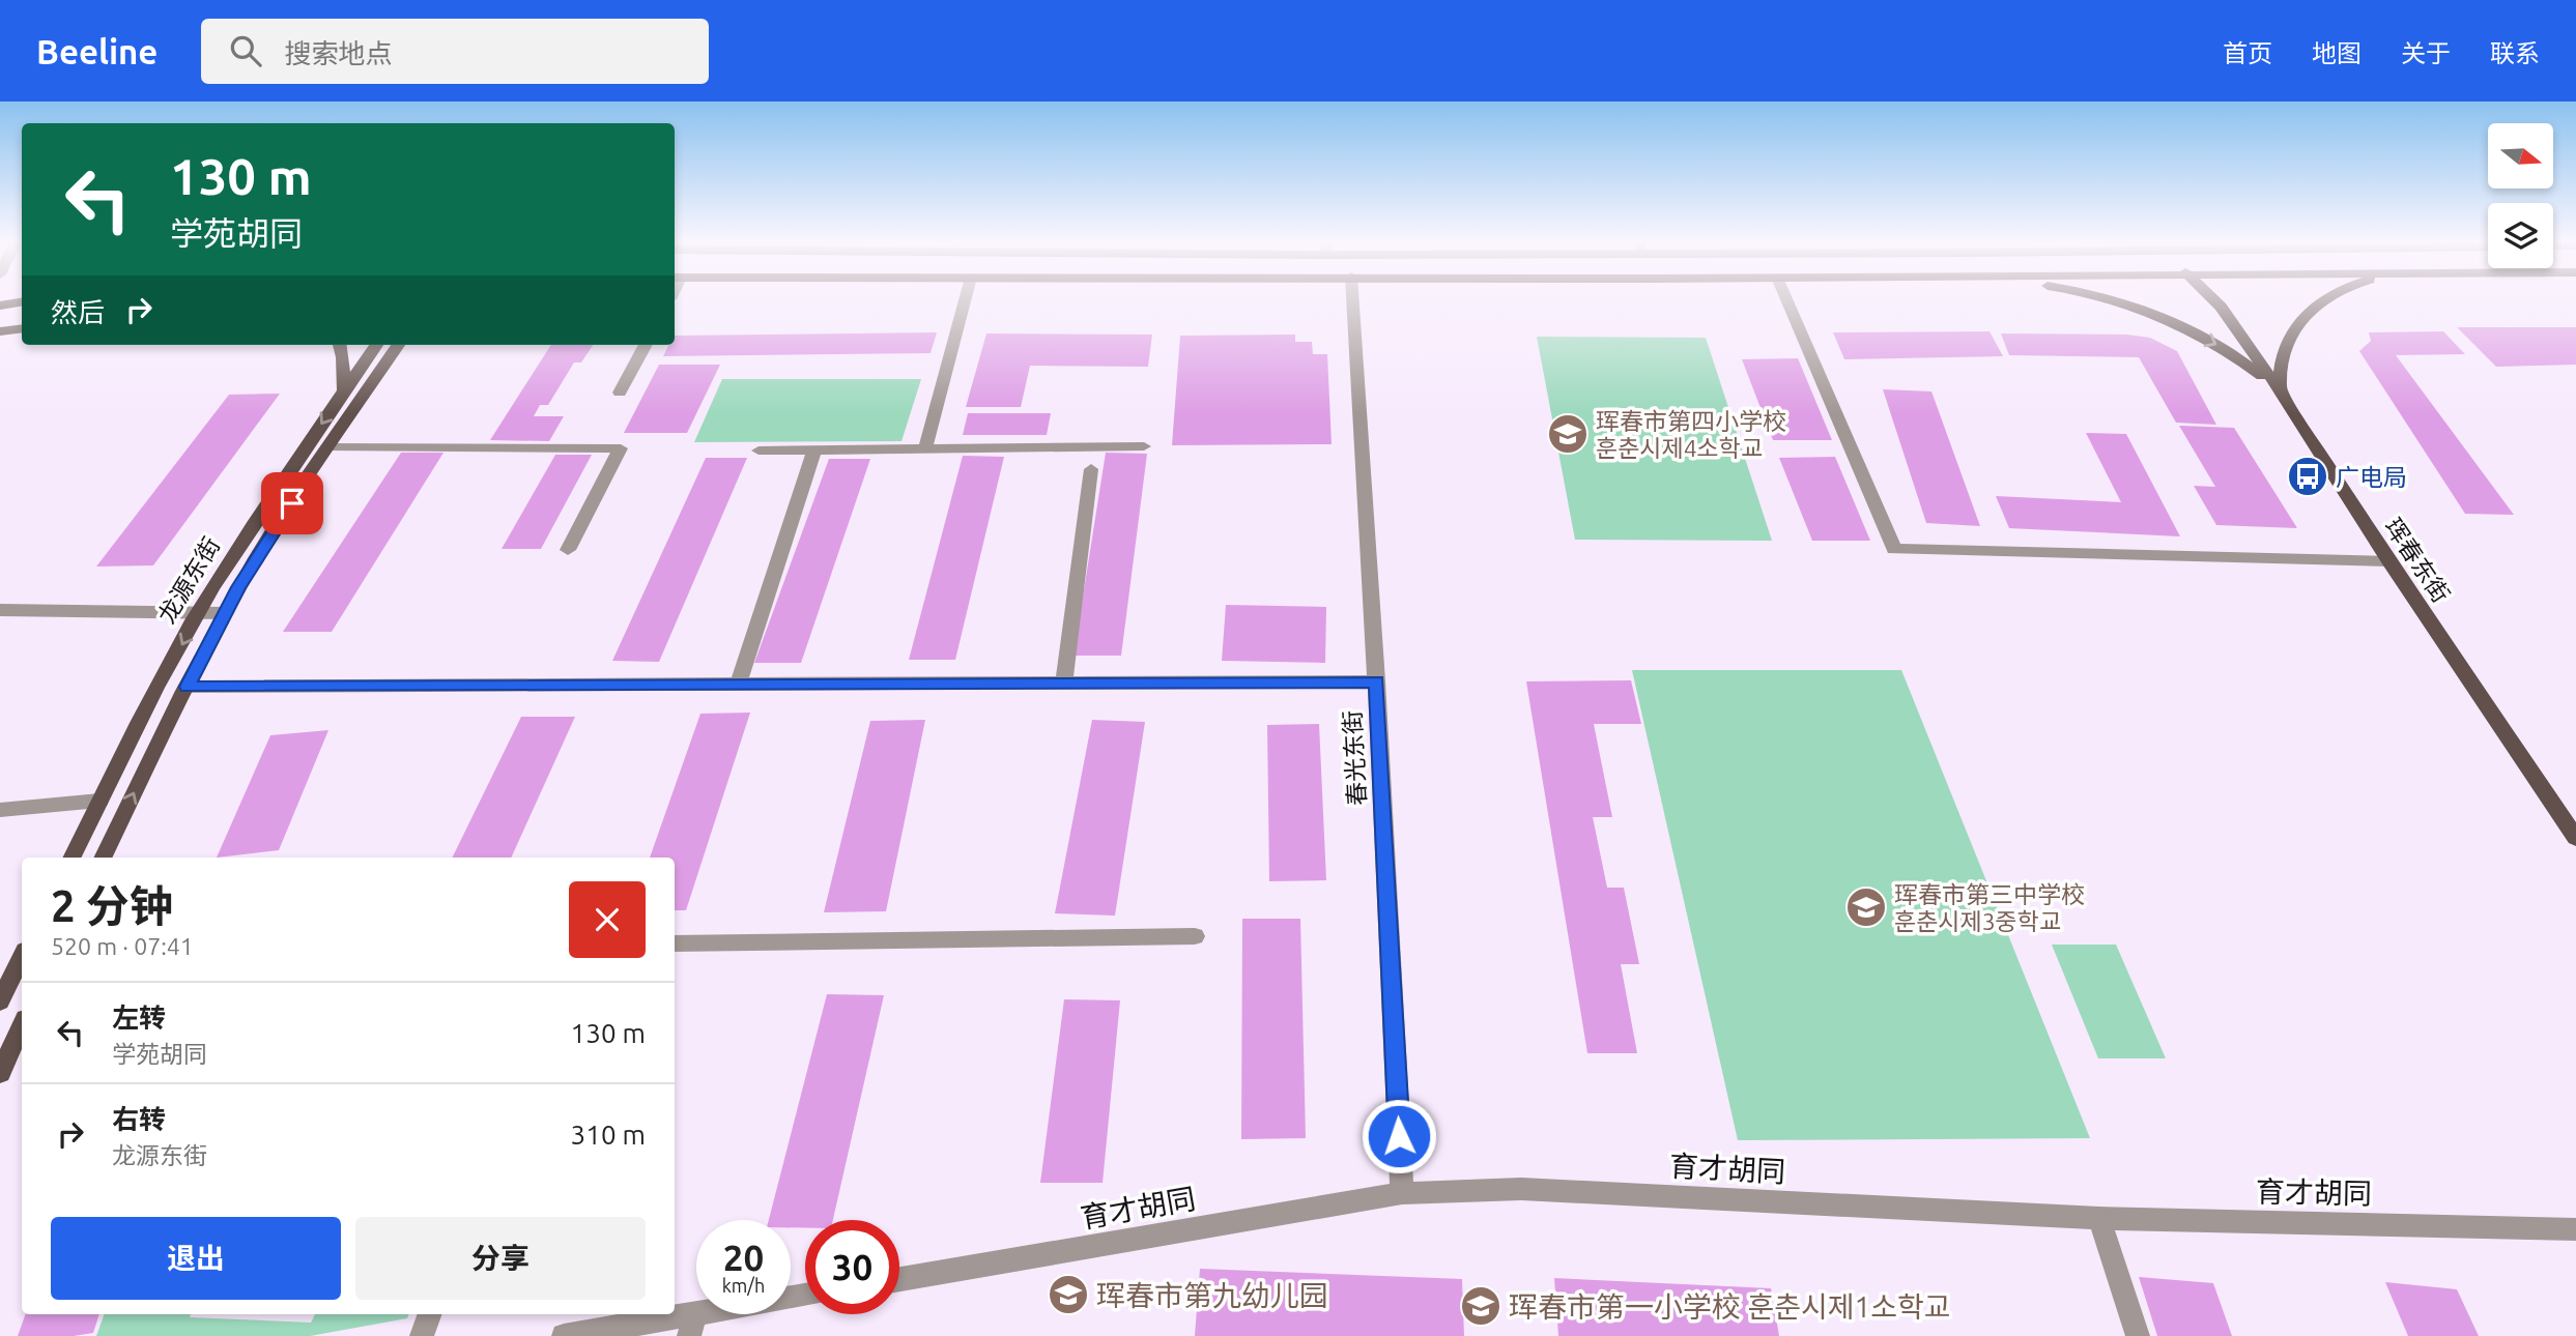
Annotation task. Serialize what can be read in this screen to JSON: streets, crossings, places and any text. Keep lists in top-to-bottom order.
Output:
{
  "streets": {
    "main road": ["珲春东街", "龙源东街"],
    "street": ["春光东街", "育才胡同"]
  },
  "crossings": [
    ["春光东街", "育才胡同"]
  ],
  "places": {
    "school or university": [
      "珲春市第四小学校 훈춘시제4소학교",
      "珲春市第三中学校 훈춘시제3중학교",
      "珲春市第九幼儿园",
      "珲春市第一小学校 훈춘시제1소학교"
    ],
    "bus stop": ["广电局"]
  },
  "north": "right",
  "page": {
    "header": "Beeline",
    "search": "搜索地点",
    "nav": [
      "首页",
      "地图",
      "关于",
      "联系"
    ],
    "turn": ["130 m", "学苑胡同"],
    "then": "然后",
    "heading": ["2 分钟", "520 m · 07:41"],
    "list": [
      {
        "name": "左转",
        "note": "学苑胡同",
        "value": "130 m"
      },
      {
        "name": "右转",
        "note": "龙源东街",
        "value": "310 m"
      }
    ],
    "buttons": ["退出", "分享"],
    "speed": "20 km/h",
    "limit": "30"
  }
}
